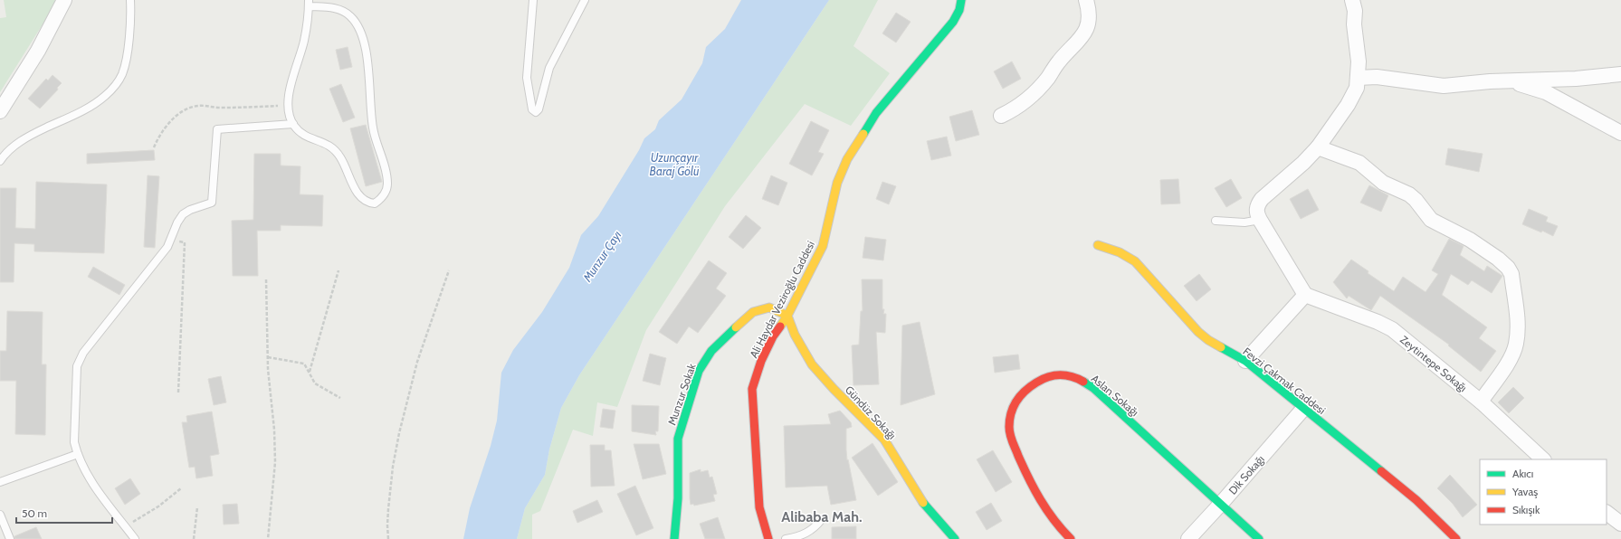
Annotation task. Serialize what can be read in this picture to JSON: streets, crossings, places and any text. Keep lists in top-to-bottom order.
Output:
{
  "streets": {
    "street": [
      "Ali Haydar Veziroğlu Caddesi",
      "Zeytintepe Sokağı",
      "Fevzi Çakmak Caddesi",
      "Munzur Sokak",
      "Aslan Sokağı",
      "Gündüz Sokağı",
      "Dik Sokağı"
    ]
  },
  "crossings": [
    ["Ali Haydar Veziroğlu Caddesi", "Munzur Sokak"],
    ["Ali Haydar Veziroğlu Caddesi", "Gündüz Sokağı"],
    ["Fevzi Çakmak Caddesi", "Dik Sokağı"],
    ["Munzur Sokak", "Gündüz Sokağı"],
    ["Aslan Sokağı", "Dik Sokağı"]
  ],
  "districts": ["Alibaba Mah."],
  "water": ["Uzunçayır Baraj Gölü", "Munzur Çayı"],
  "legend": ["Akıcı", "Yavaş", "Sıkışık"],
  "scale_bar": "50 m"
}
